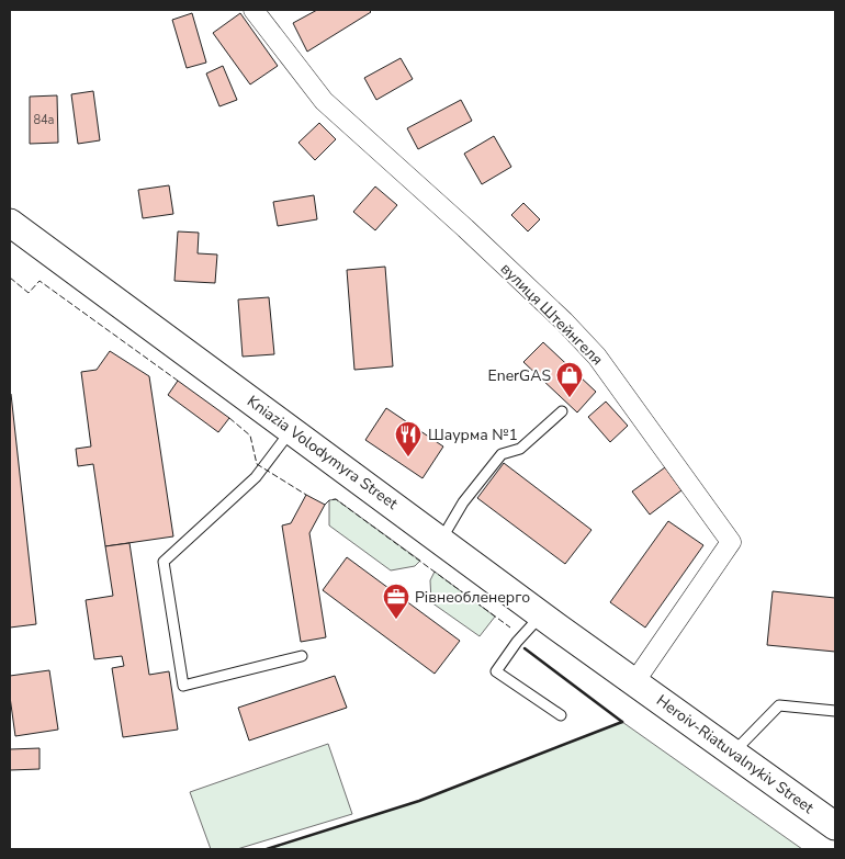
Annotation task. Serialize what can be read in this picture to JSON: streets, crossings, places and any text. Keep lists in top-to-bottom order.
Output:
{
  "streets": {
    "main road": ["Kniazia Volodymyra Street", "Heroiv-Riatuvalnykiv Street"],
    "street": ["вулиця Штейнгеля"]
  },
  "crossings": [
    ["вулиця Штейнгеля", "Kniazia Volodymyra Street"],
    ["вулиця Штейнгеля", "Heroiv-Riatuvalnykiv Street"],
    ["Kniazia Volodymyra Street", "Heroiv-Riatuvalnykiv Street"]
  ],
  "places": {
    "shop": ["EnerGAS"],
    "restaurant": ["Шаурма №1"],
    "office": ["Рівнеобленерго"]
  },
  "house_numbers": ["84а"]
}
